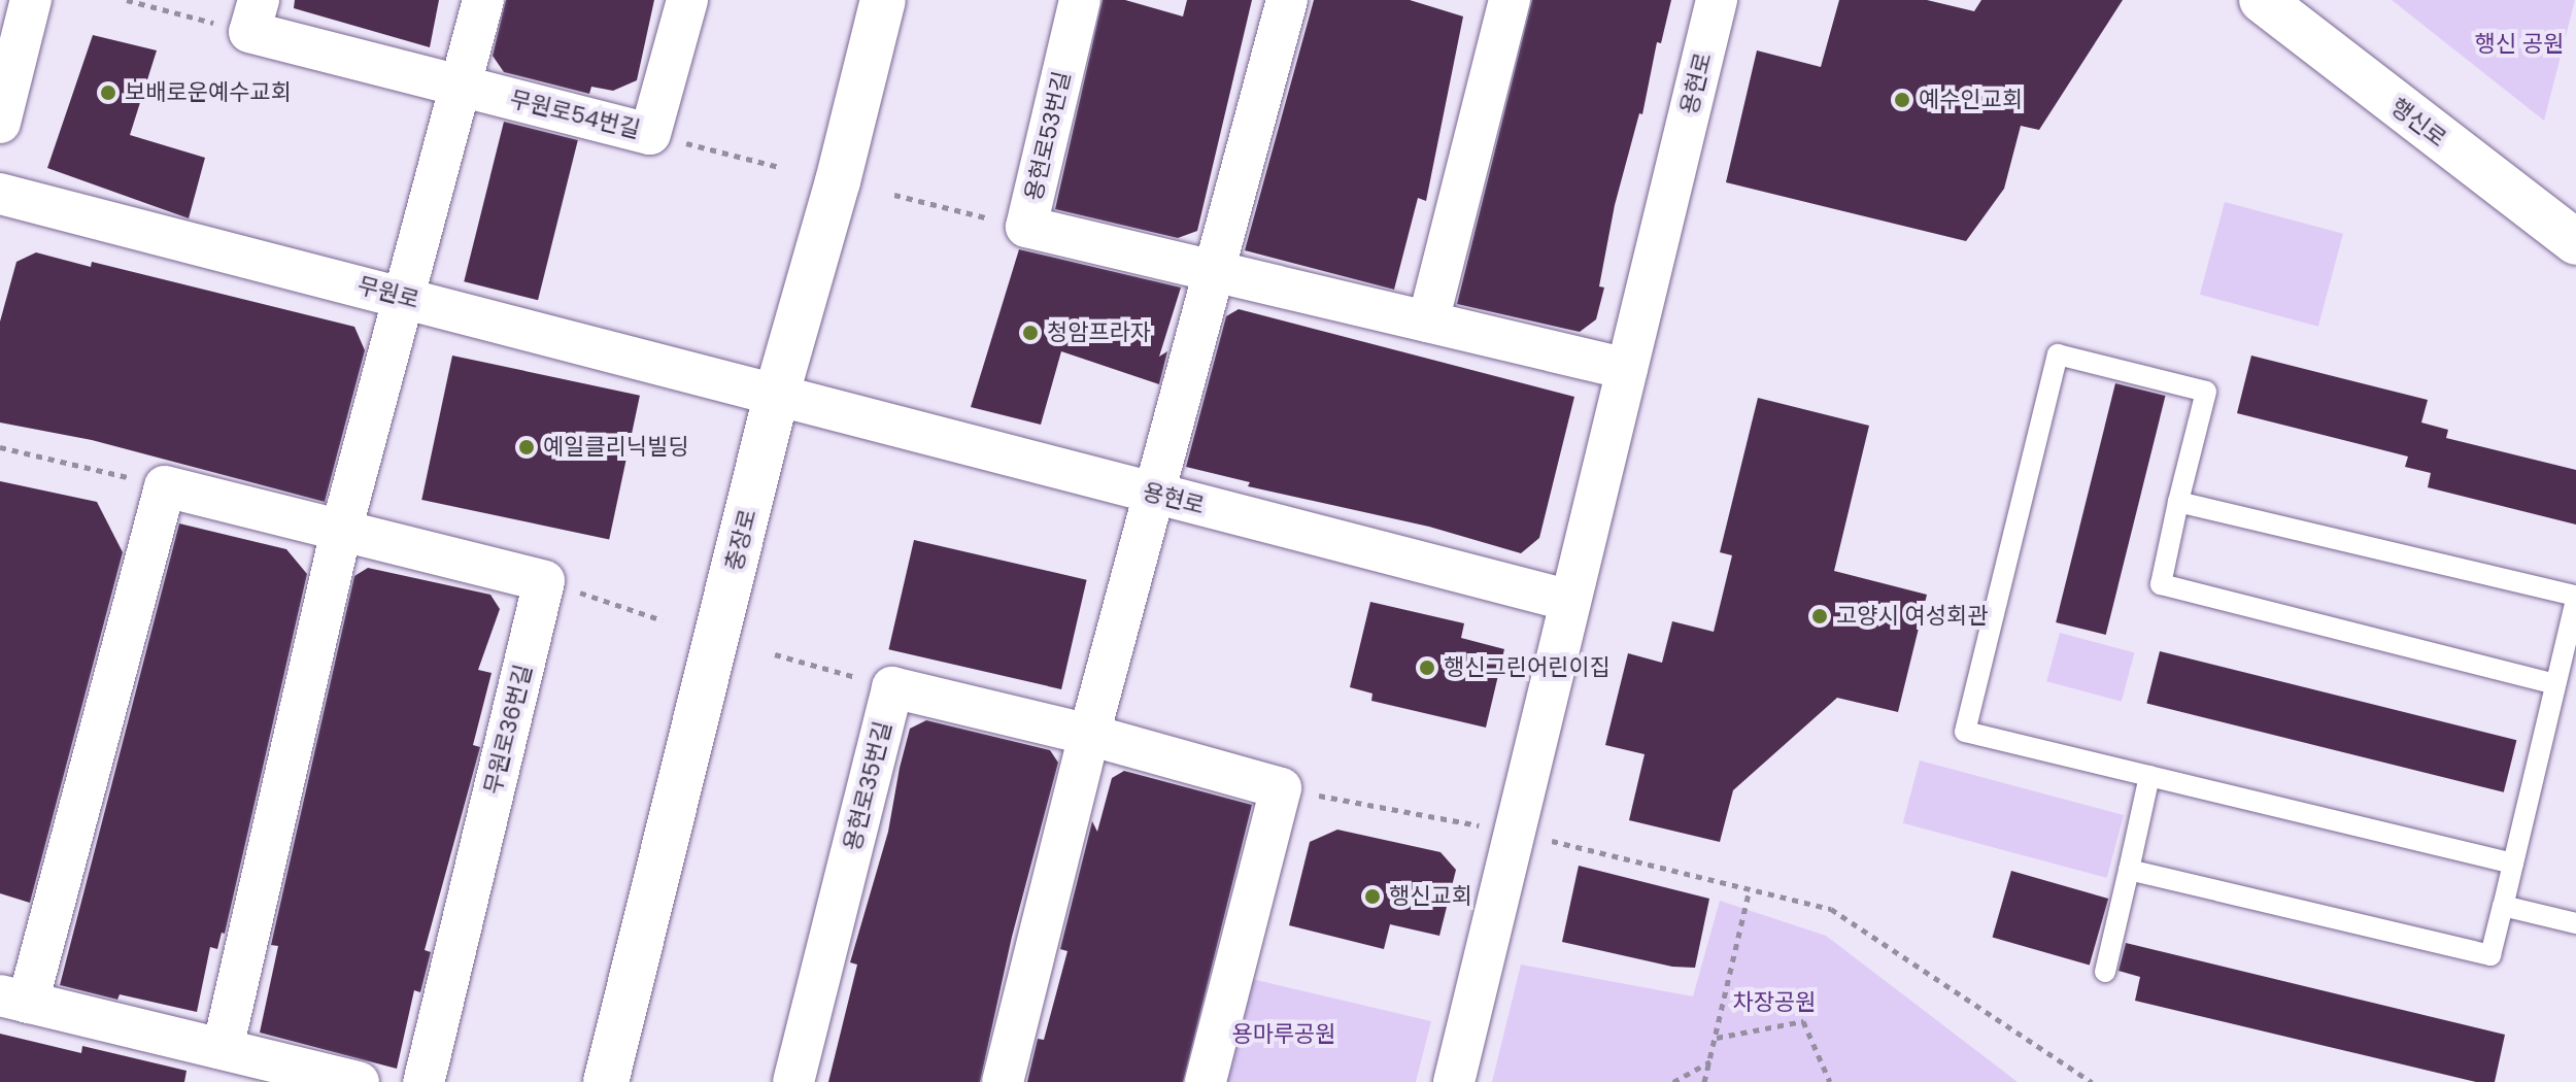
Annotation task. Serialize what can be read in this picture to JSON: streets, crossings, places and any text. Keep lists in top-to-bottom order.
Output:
{
  "streets": {
    "main road": ["행신로", "충장로"],
    "street": [
      "용현로",
      "무원로54번길",
      "용현로53번길",
      "무원로",
      "무원로36번길",
      "용현로35번길"
    ]
  },
  "crossings": [
    ["용현로", "용현로53번길"],
    ["용현로", "무원로"],
    ["용현로", "충장로"],
    ["무원로", "충장로"]
  ],
  "parks": ["행신 공원", "차장공원", "용마루공원"],
  "places": [
    "보배로운예수교회",
    "예수인교회",
    "청암프라자",
    "예일클리닉빌딩",
    "고양시 여성회관",
    "행신그린어린이집",
    "행신교회"
  ]
}
